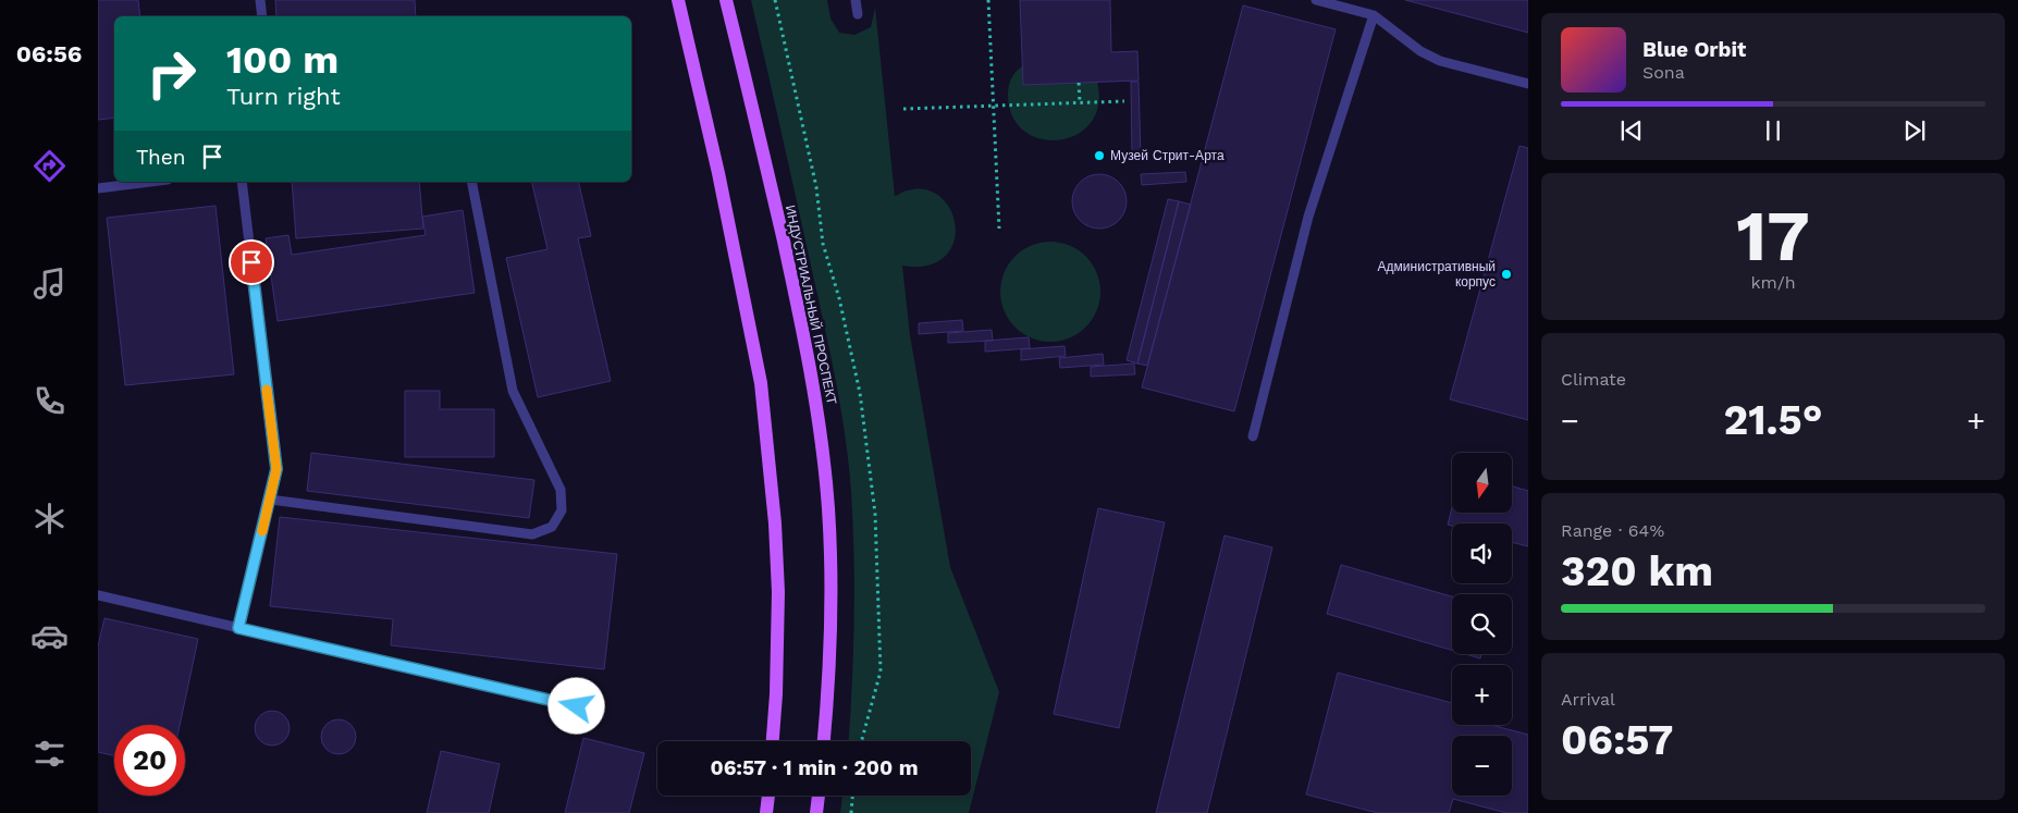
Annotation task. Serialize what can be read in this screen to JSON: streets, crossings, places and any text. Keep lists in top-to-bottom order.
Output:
{
  "streets": {
    "main road": ["ИНДУСТРИАЛЬНЫЙ ПРОСПЕКТ"]
  },
  "places": ["Музей Стрит-Арта", "Административный корпус"],
  "north": "bottom",
  "page": {
    "tabs": "06:56",
    "turn": ["100 m", "Turn right"],
    "song": ["Blue Orbit", "Sona"],
    "then": "Then",
    "tile": [
      ["17", "km/h"],
      "Climate",
      ["Range · 64%", "320 km"],
      ["Arrival", "06:57"]
    ],
    "heat": ["−", "21.5°", "+"],
    "map_buttons": ["+", "−"],
    "limit": "20",
    "trip": "06:57 · 1 min · 200 m"
  }
}
